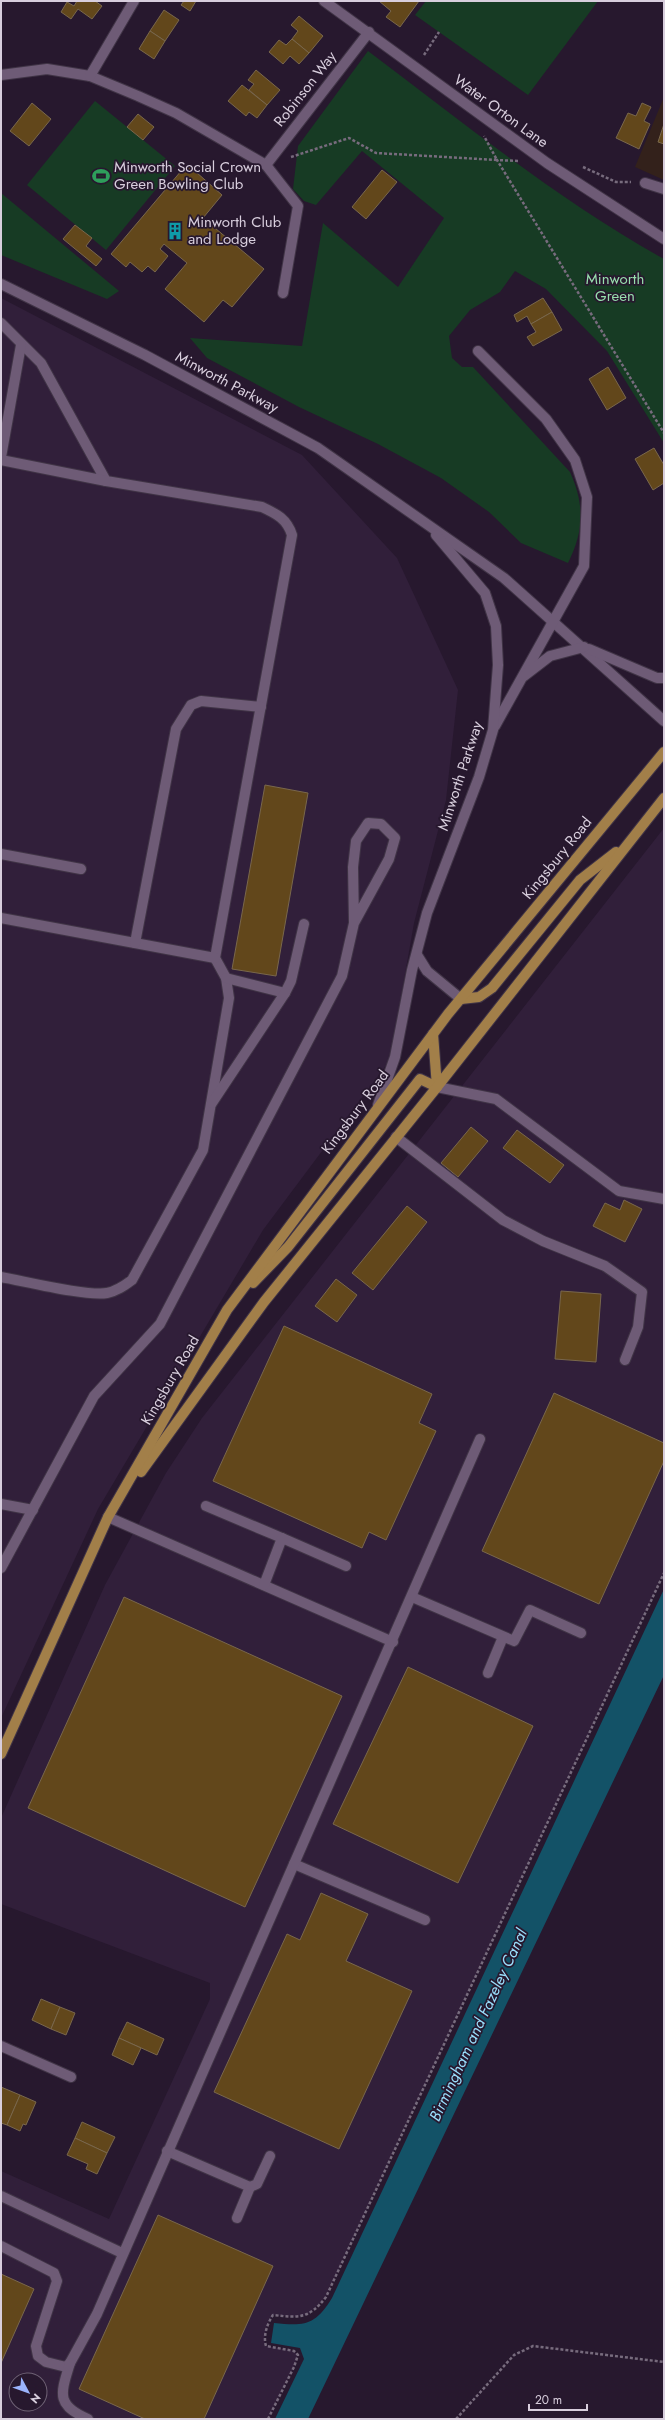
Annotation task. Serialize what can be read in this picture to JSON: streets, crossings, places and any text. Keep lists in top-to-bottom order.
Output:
{
  "streets": {
    "main road": ["Kingsbury Road"],
    "street": ["Robinson Way", "Water Orton Lane", "Minworth Parkway"]
  },
  "crossings": [
    ["Robinson Way", "Water Orton Lane"],
    ["Minworth Parkway", "Kingsbury Road"]
  ],
  "water": ["Birmingham and Fazeley Canal"],
  "parks": ["Minworth Green"],
  "places": {
    "sports": ["Minworth Social Crown Green Bowling Club"],
    "building": ["Minworth Club and Lodge"]
  },
  "scale_bar": "20 m",
  "north": "bottom right"
}
